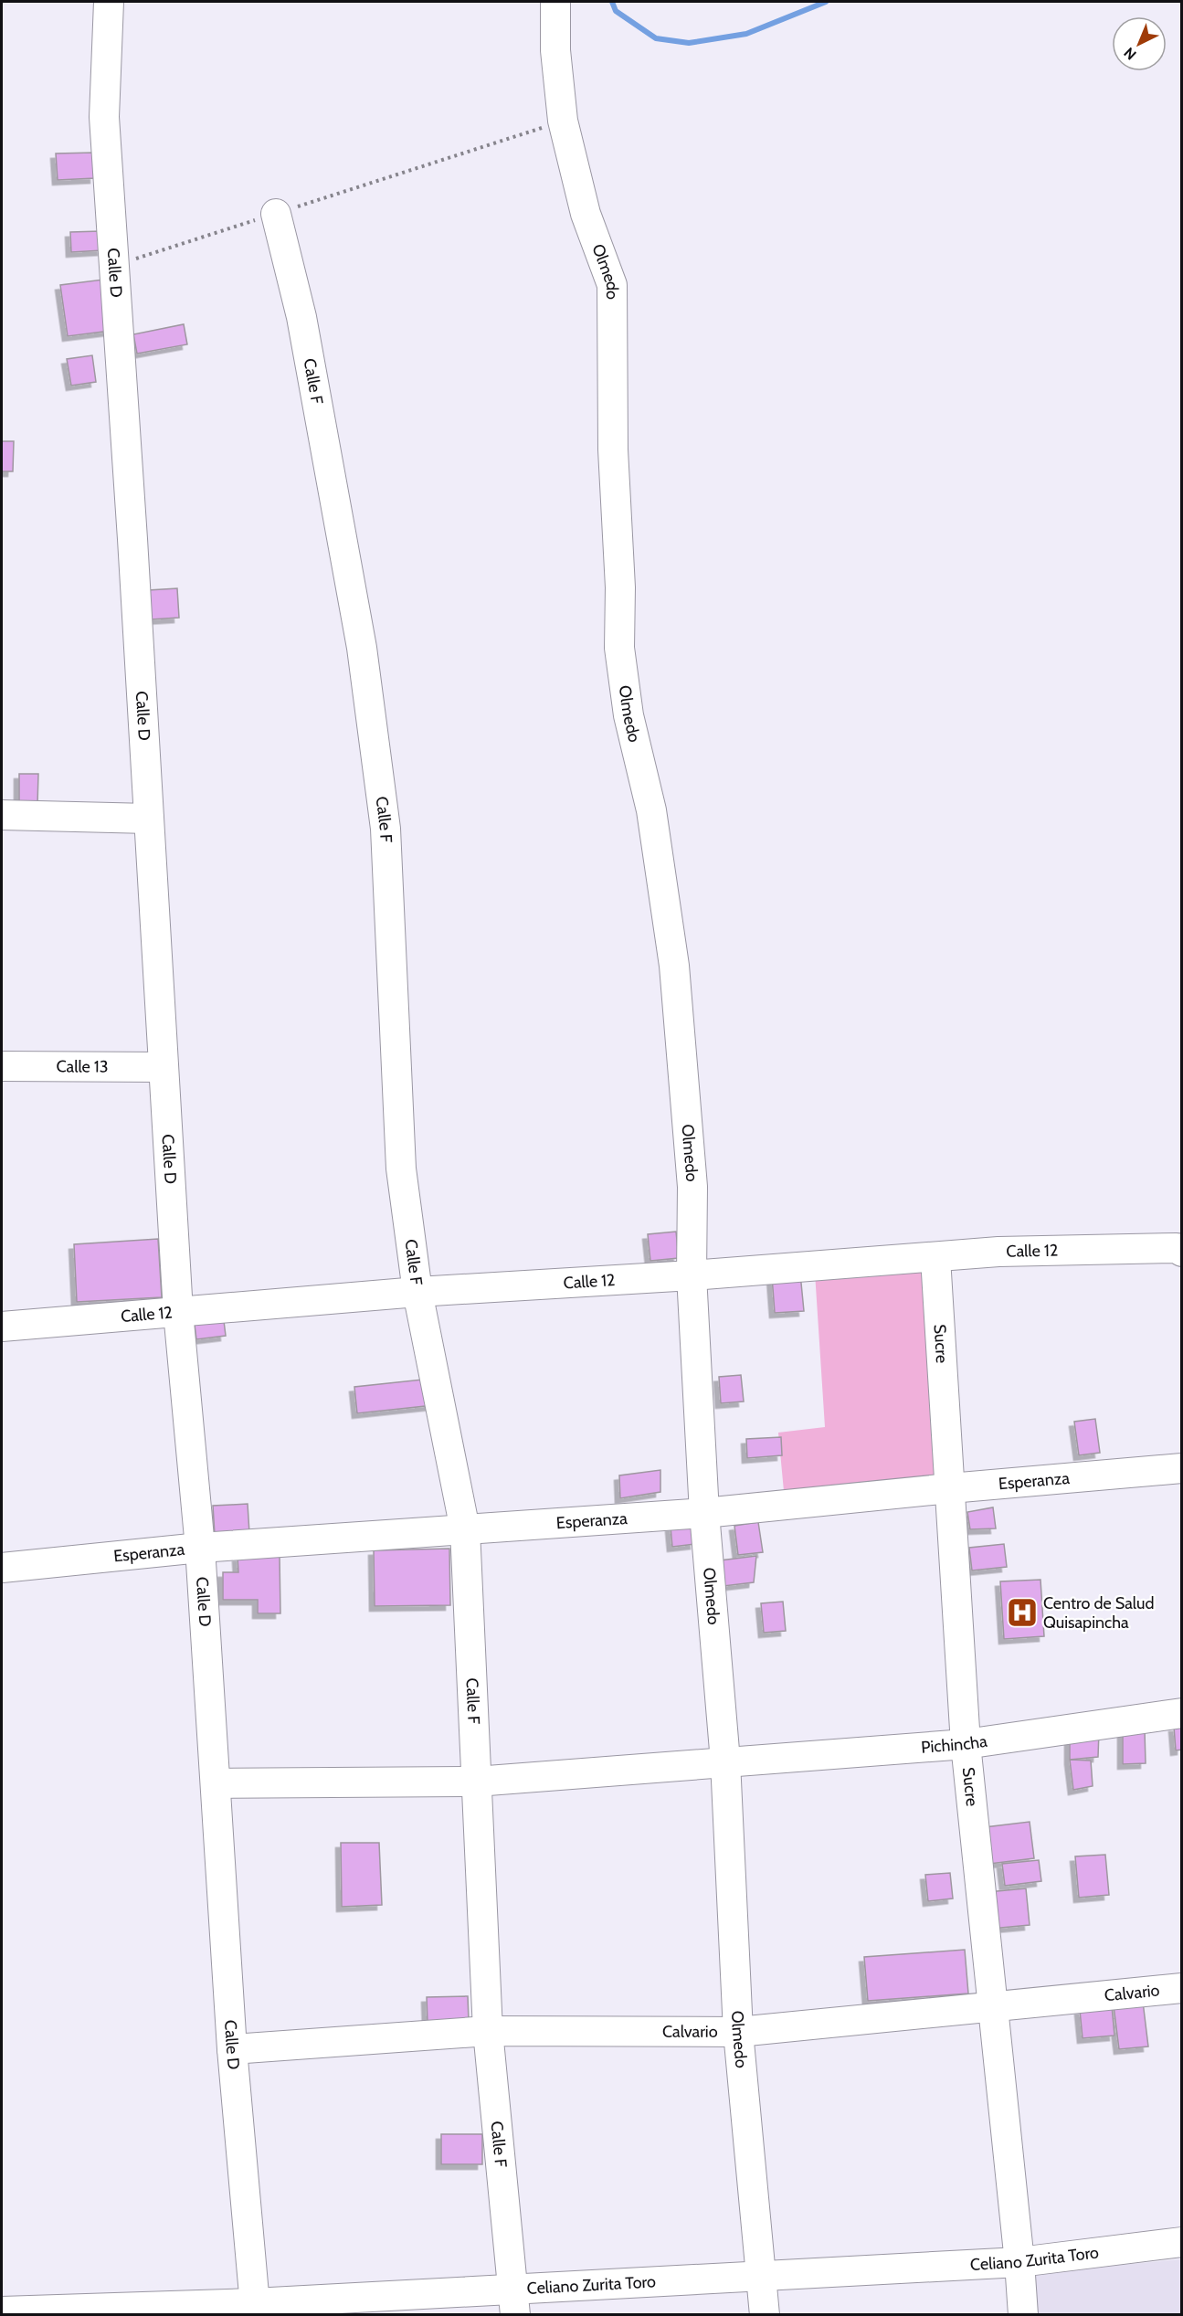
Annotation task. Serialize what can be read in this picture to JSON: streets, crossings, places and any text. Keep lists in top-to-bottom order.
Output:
{
  "streets": {
    "street": [
      "Calle D",
      "Olmedo",
      "Calle F",
      "Calle 13",
      "Calle 12",
      "Sucre",
      "Esperanza",
      "Pichincha",
      "Calvario",
      "Celiano Zurita Toro"
    ]
  },
  "crossings": [
    ["Calle D", "Calle 13"],
    ["Calle D", "Calle 12"],
    ["Calle D", "Esperanza"],
    ["Calle D", "Pichincha"],
    ["Calle D", "Calvario"],
    ["Calle D", "Celiano Zurita Toro"],
    ["Olmedo", "Calle 12"],
    ["Olmedo", "Esperanza"],
    ["Olmedo", "Pichincha"],
    ["Olmedo", "Calvario"],
    ["Olmedo", "Celiano Zurita Toro"],
    ["Calle F", "Calle 12"],
    ["Calle F", "Esperanza"],
    ["Calle F", "Pichincha"],
    ["Calle F", "Calvario"],
    ["Calle F", "Celiano Zurita Toro"],
    ["Calle 12", "Sucre"],
    ["Sucre", "Esperanza"],
    ["Sucre", "Pichincha"],
    ["Sucre", "Calvario"],
    ["Sucre", "Celiano Zurita Toro"]
  ],
  "places": {
    "hospital": ["Centro de Salud Quisapincha"]
  },
  "north": "bottom left"
}
